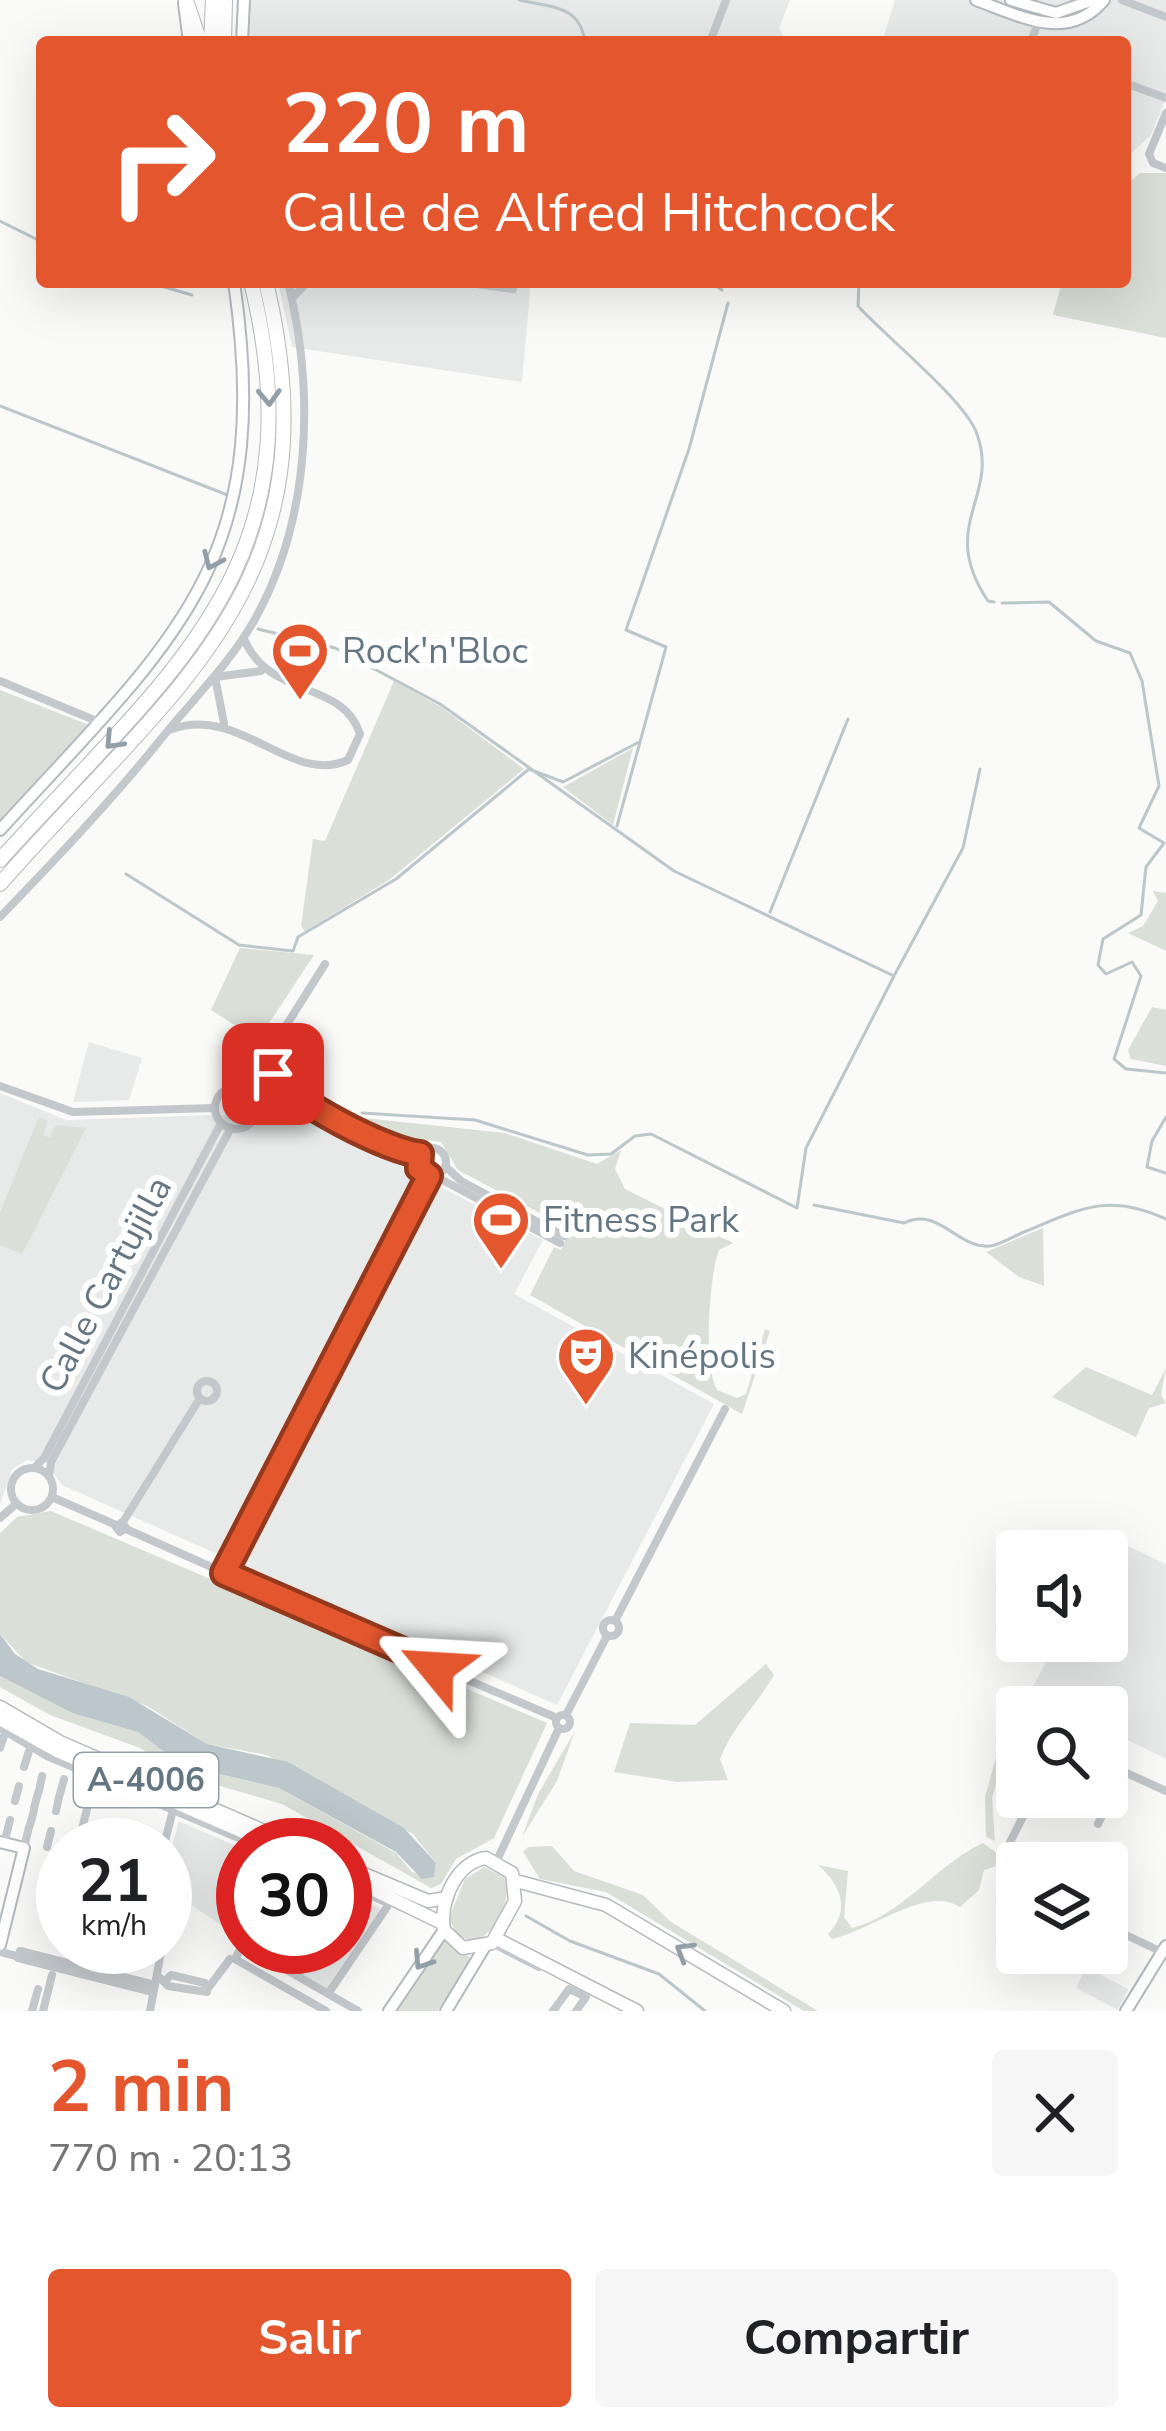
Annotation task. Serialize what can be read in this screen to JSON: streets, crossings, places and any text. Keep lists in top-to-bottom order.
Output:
{
  "streets": {
    "main road": ["A-4006"],
    "street": ["Calle Cartujilla"]
  },
  "places": {
    "sports": ["Rock'n'Bloc", "Fitness Park"],
    "theatre": ["Kinépolis"]
  },
  "page": {
    "turn": ["220 m", "Calle de Alfred Hitchcock"],
    "speed": "21 km/h",
    "limit": "30",
    "heading": ["2 min", "770 m · 20:13"],
    "buttons": ["Salir", "Compartir"]
  }
}
